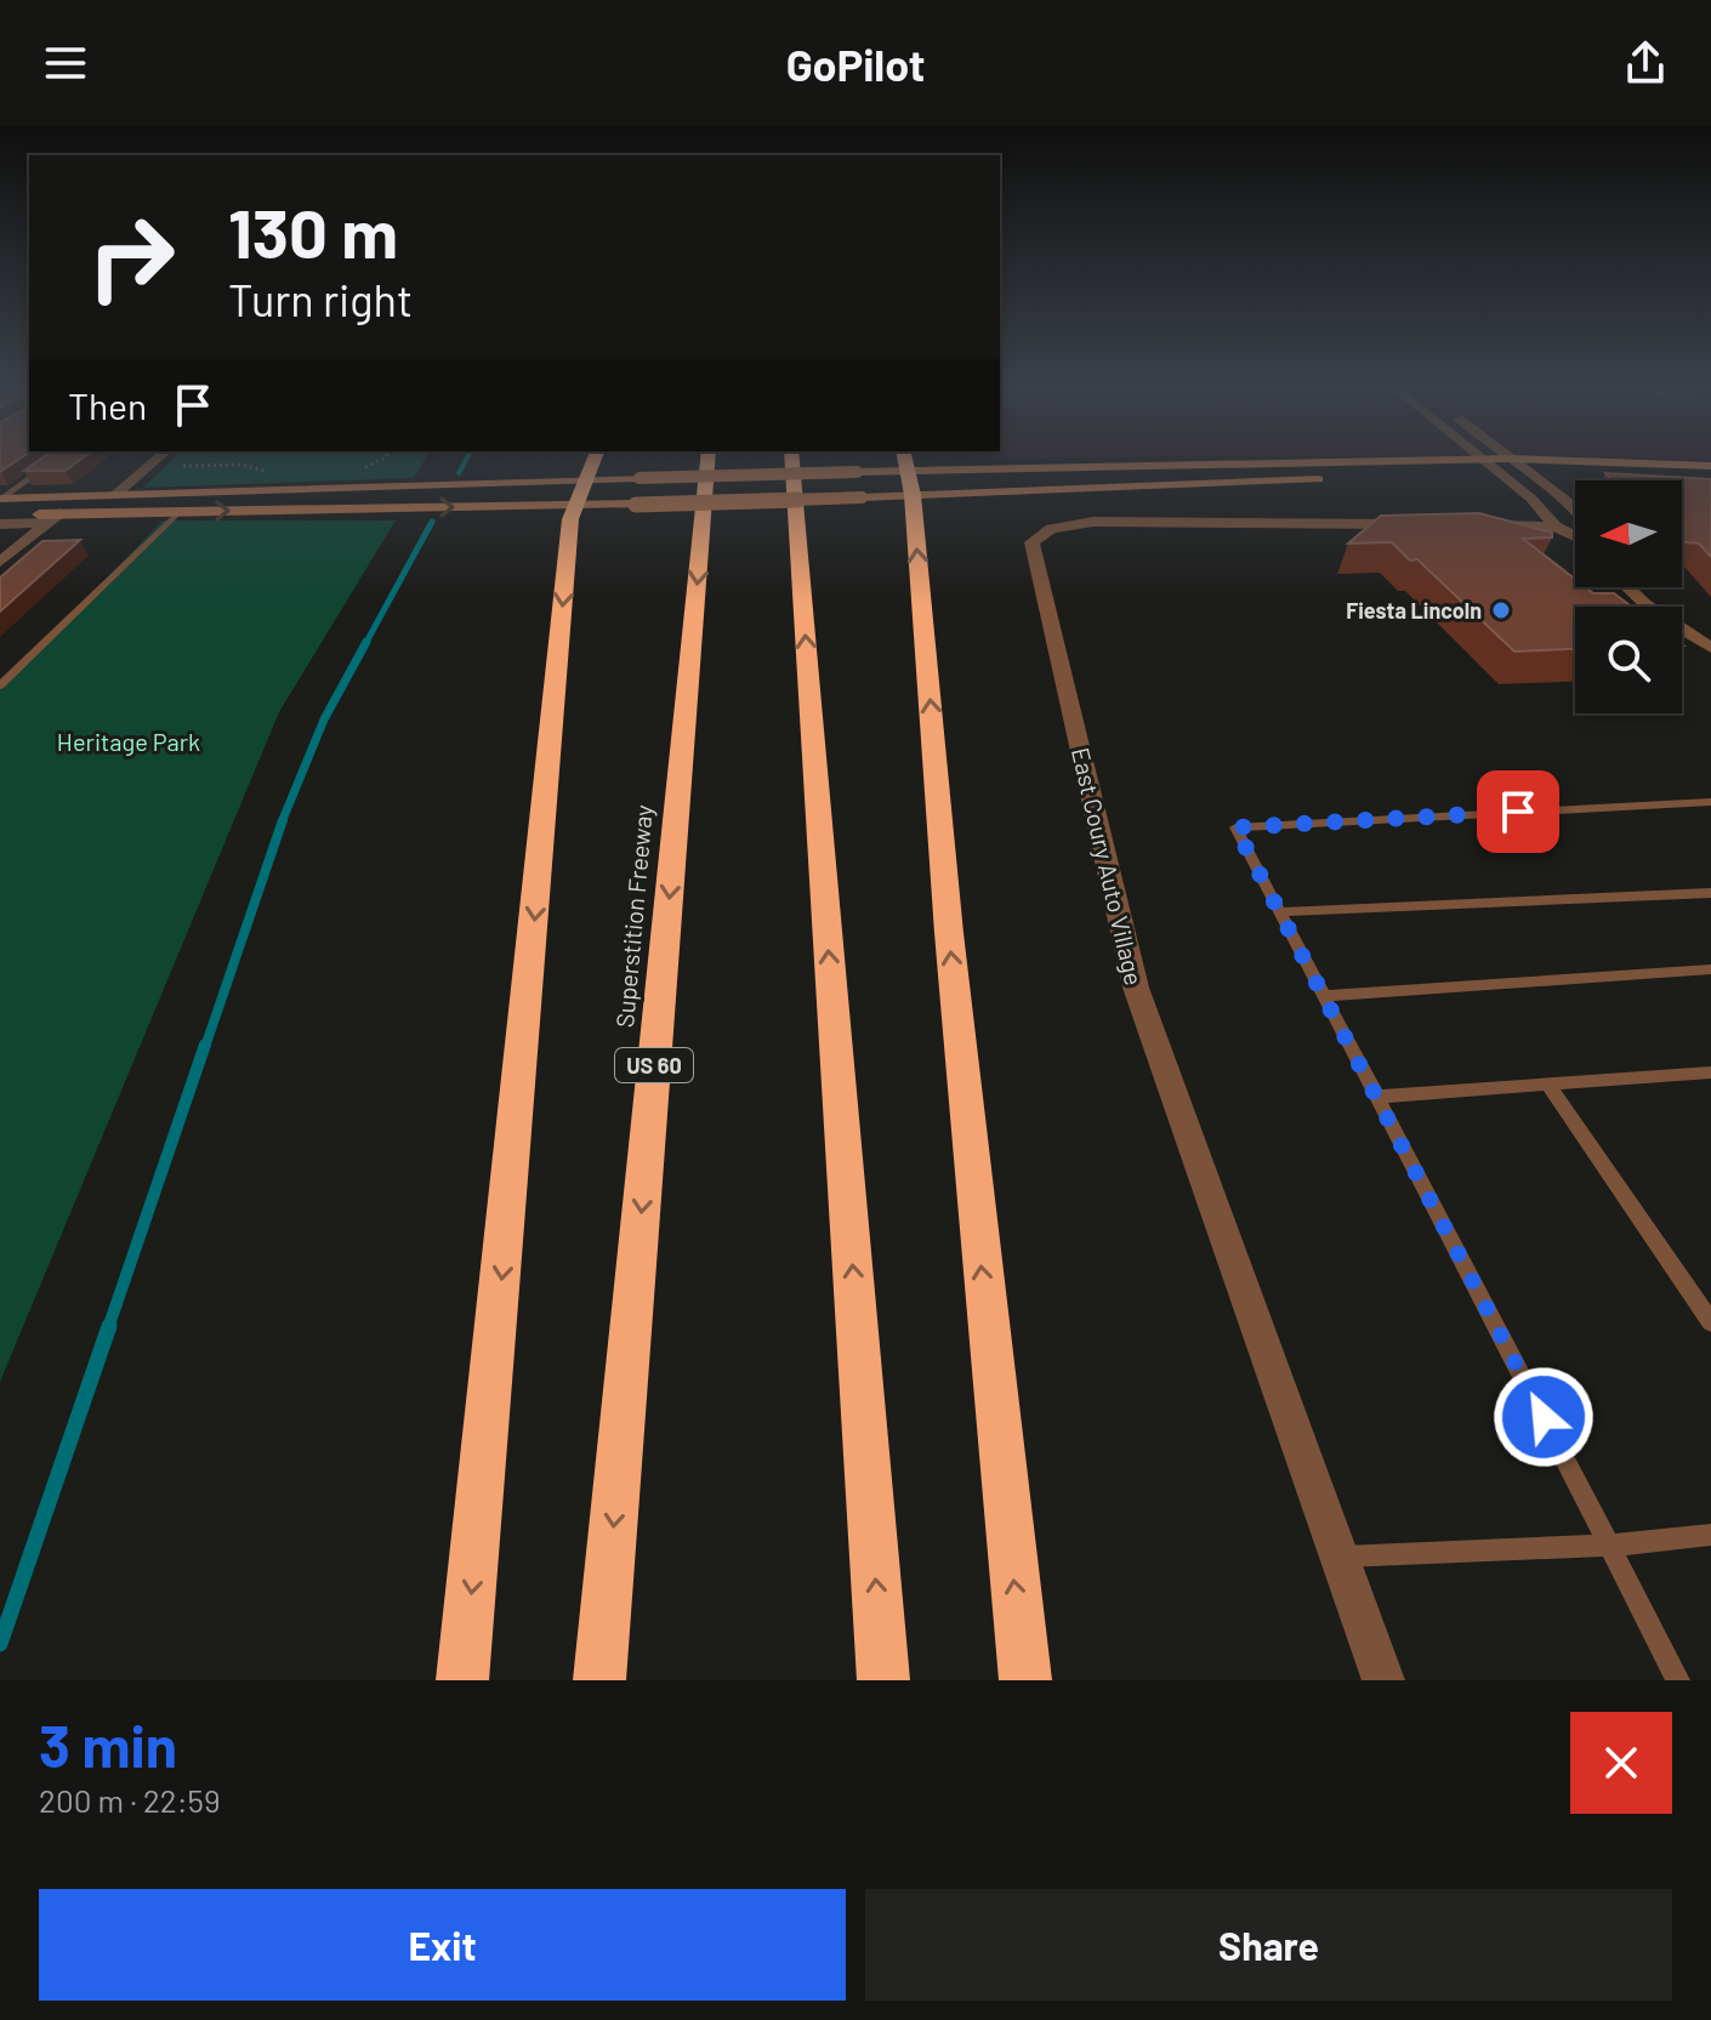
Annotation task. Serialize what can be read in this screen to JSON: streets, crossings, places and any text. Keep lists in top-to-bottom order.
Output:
{
  "streets": {
    "highway": ["Superstition Freeway", "US 60"],
    "street": ["East Coury Auto Village"]
  },
  "parks": ["Heritage Park"],
  "places": ["Fiesta Lincoln"],
  "north": "left",
  "page": {
    "header": "GoPilot",
    "turn": ["130 m", "Turn right"],
    "then": "Then",
    "heading": ["3 min", "200 m · 22:59"],
    "buttons": ["Exit", "Share"]
  }
}
